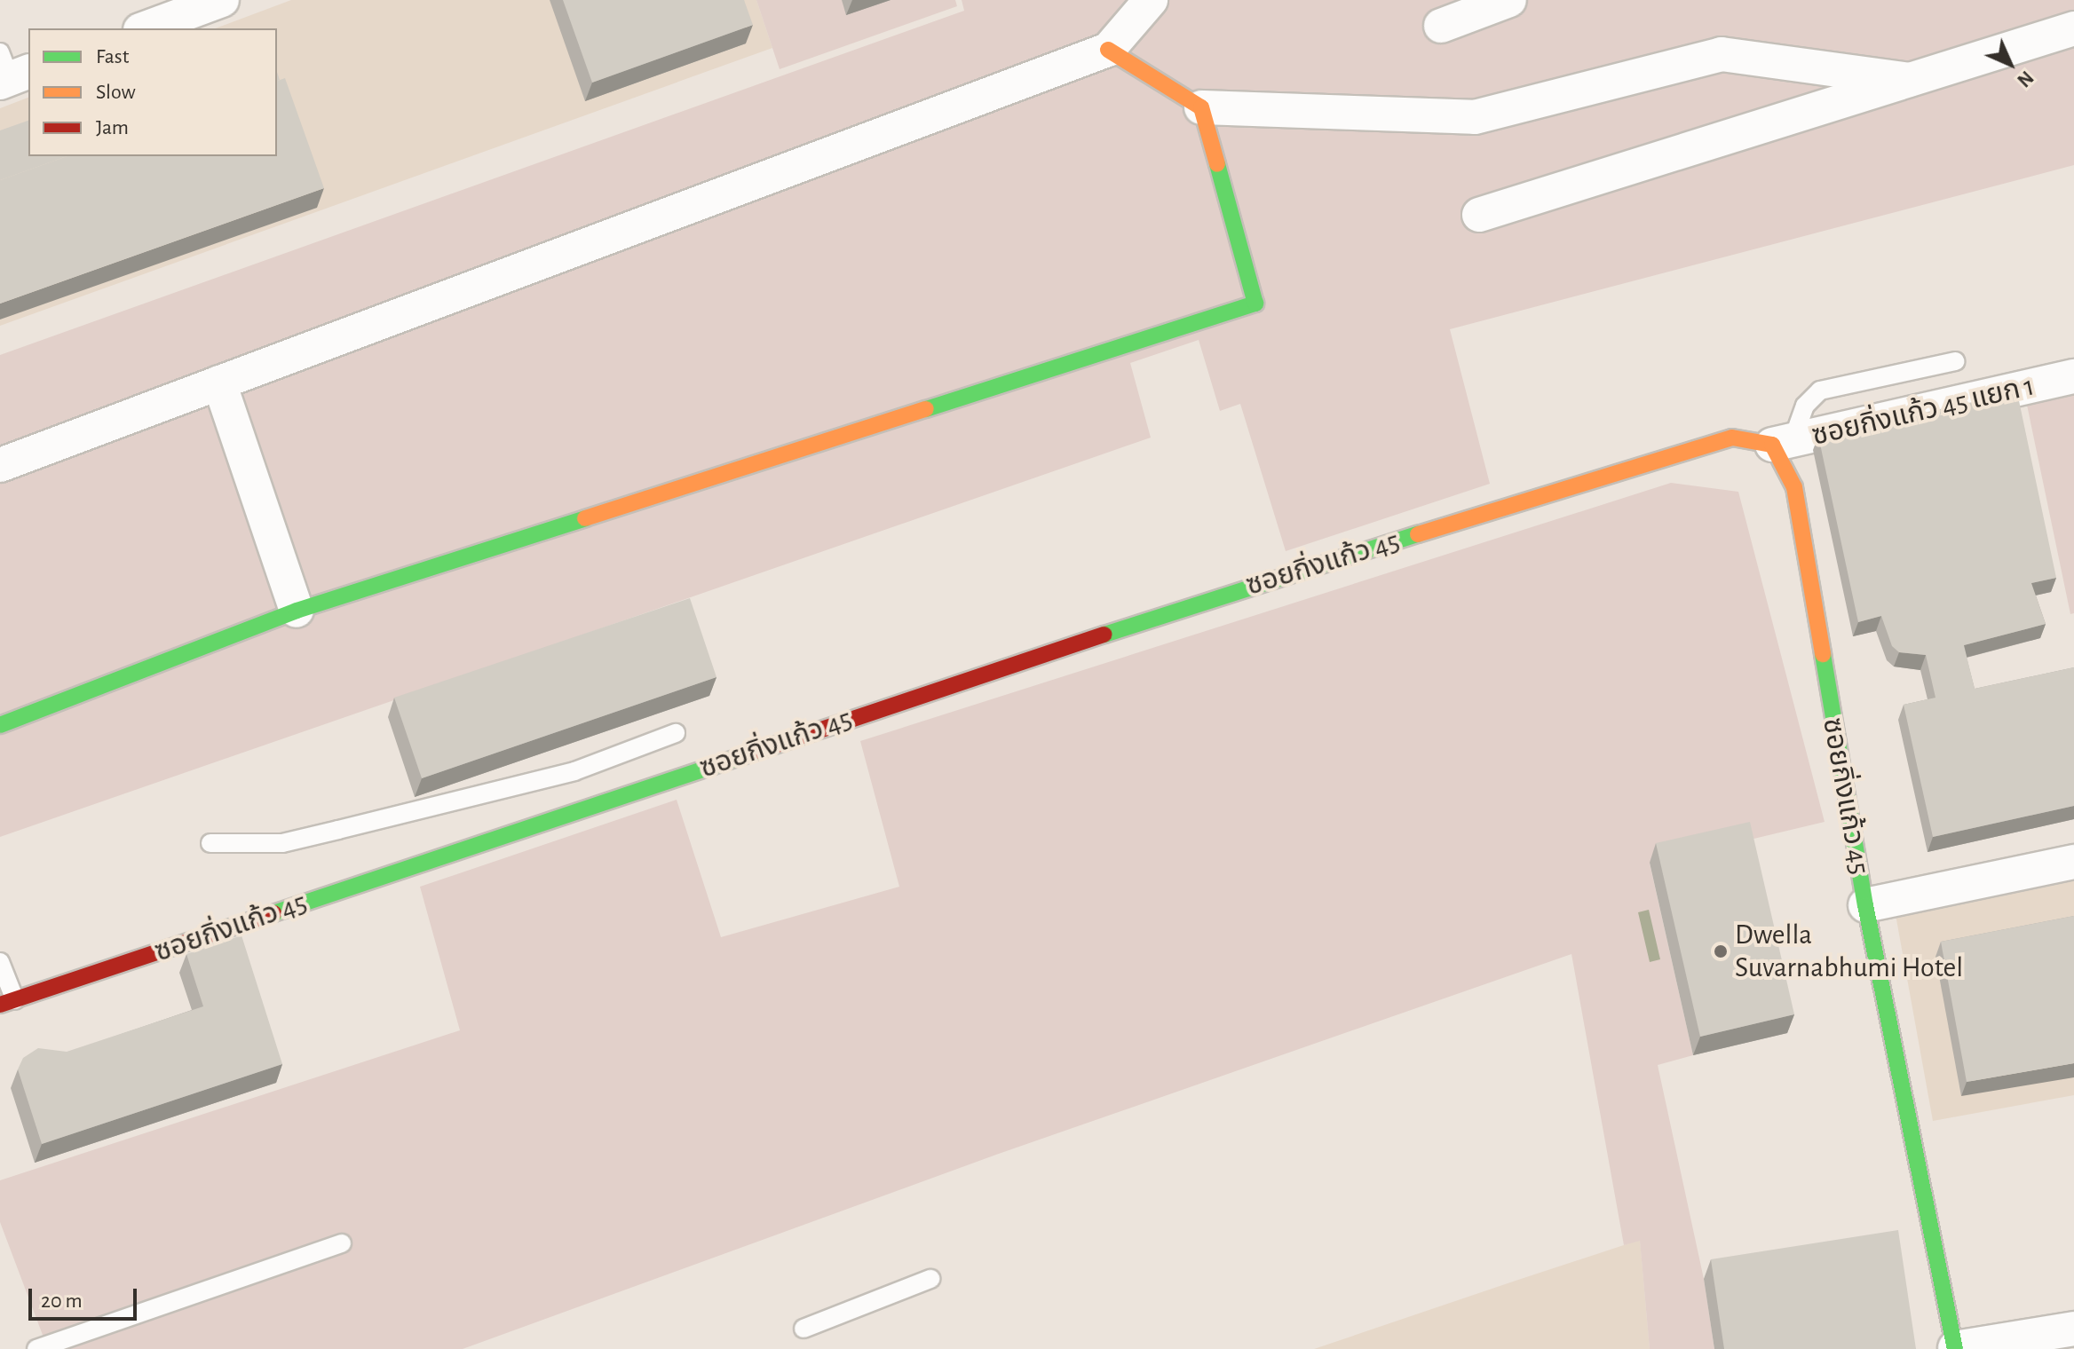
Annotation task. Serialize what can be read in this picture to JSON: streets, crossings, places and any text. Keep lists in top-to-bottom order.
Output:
{
  "streets": {
    "street": ["ซอยกิ่งแก้ว 45 แยก 1", "ซอยกิ่งแก้ว 45"]
  },
  "crossings": [
    ["ซอยกิ่งแก้ว 45 แยก 1", "ซอยกิ่งแก้ว 45"]
  ],
  "places": ["Dwella Suvarnabhumi Hotel"],
  "legend": ["Fast", "Slow", "Jam"],
  "scale_bar": "20 m",
  "north": "bottom right"
}
